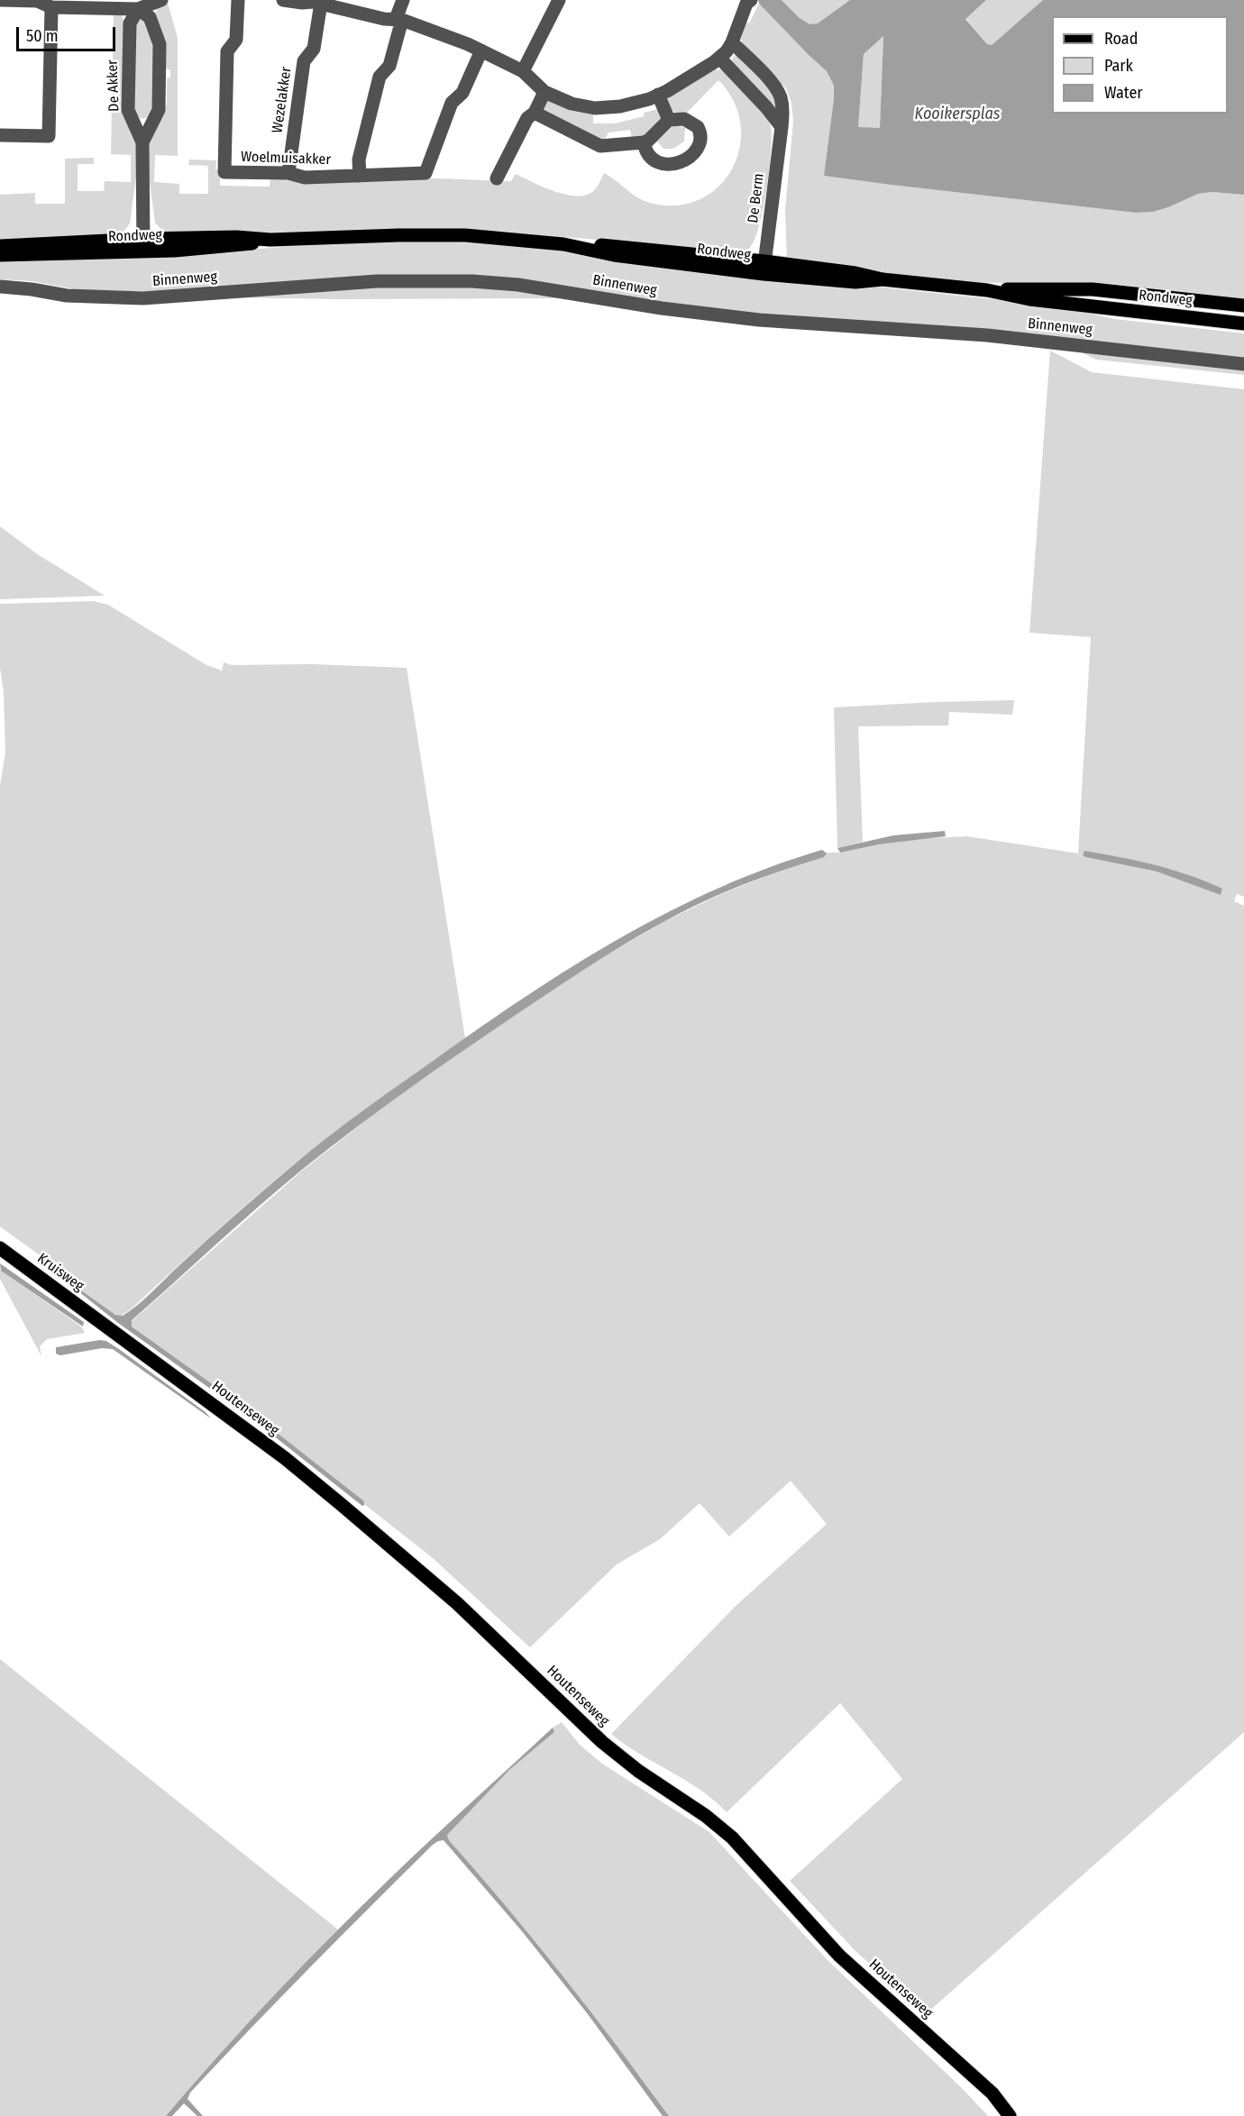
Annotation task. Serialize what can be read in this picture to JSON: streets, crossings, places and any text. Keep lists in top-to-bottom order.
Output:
{
  "streets": {
    "main road": ["Rondweg", "Kruisweg", "Houtenseweg"],
    "street": [
      "De Akker",
      "Wezelakker",
      "Woelmuisakker",
      "De Berm",
      "Binnenweg"
    ]
  },
  "crossings": [
    ["De Akker", "Rondweg"],
    ["Wezelakker", "Woelmuisakker"],
    ["De Berm", "Rondweg"],
    ["Kruisweg", "Houtenseweg"]
  ],
  "water": ["Kooikersplas"],
  "legend": ["Road", "Park", "Water"],
  "scale_bar": "50 m"
}
